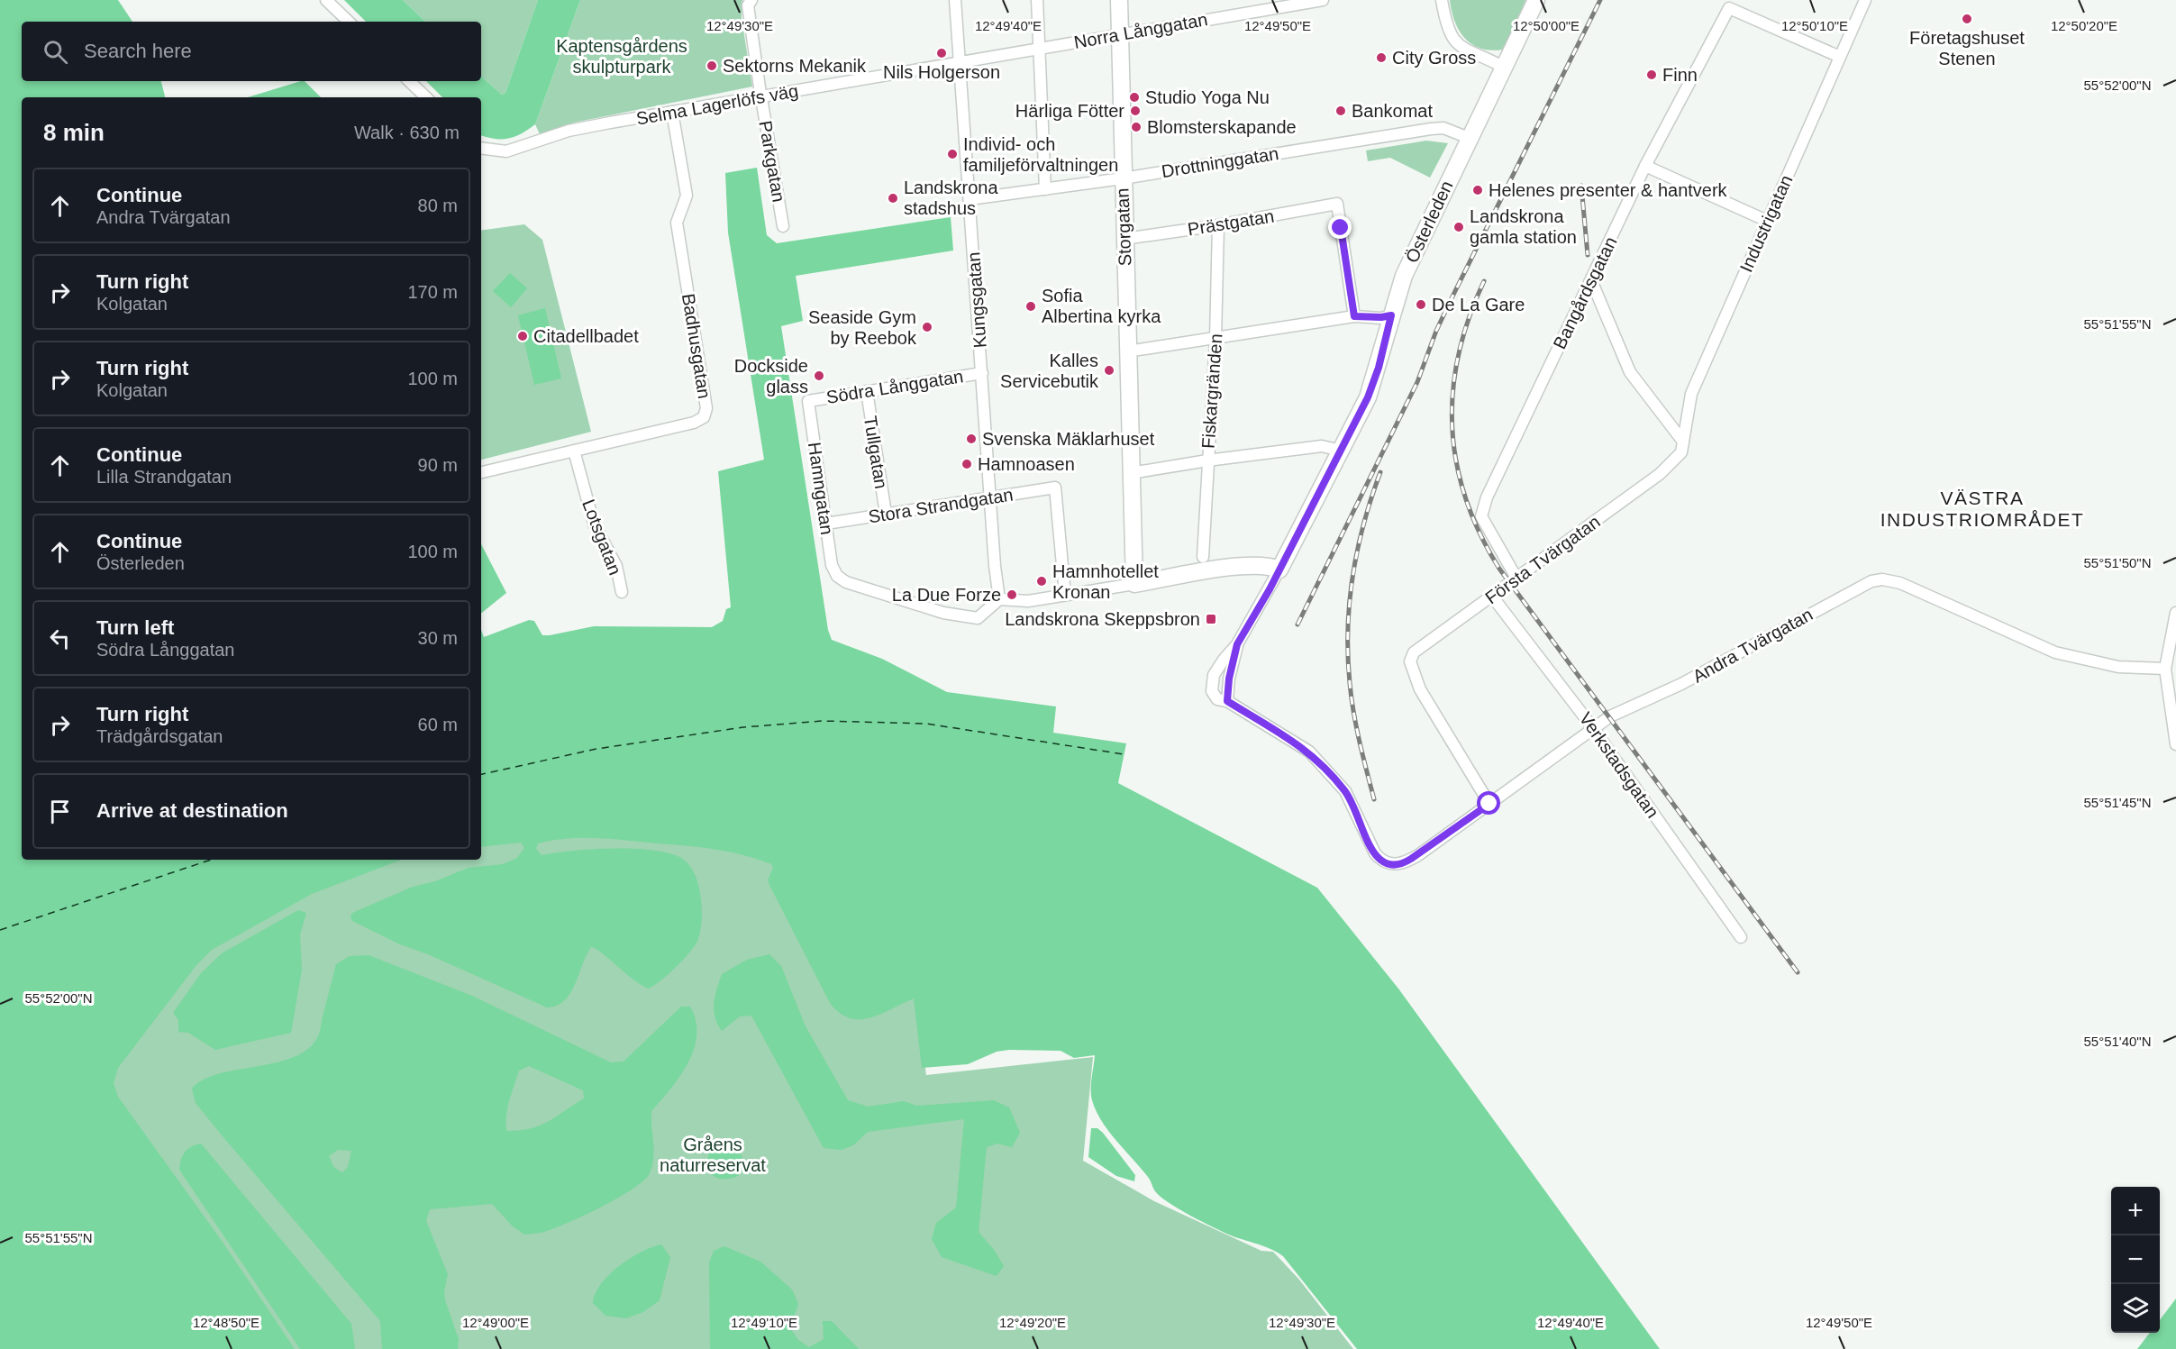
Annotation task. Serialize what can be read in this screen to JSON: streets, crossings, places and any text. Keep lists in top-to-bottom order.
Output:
{
  "streets": {
    "street": [
      "Norra Långgatan",
      "Selma Lagerlöfs väg",
      "Parkgatan",
      "Drottninggatan",
      "Österleden",
      "Prästgatan",
      "Industrigatan",
      "Storgatan",
      "Bangårdsgatan",
      "Kungsgatan",
      "Badhusgatan",
      "Södra Långgatan",
      "Fiskargränden",
      "Tullgatan",
      "Hamngatan",
      "Stora Strandgatan",
      "Lotsgatan",
      "Första Tvärgatan",
      "Andra Tvärgatan",
      "Verkstadsgatan"
    ]
  },
  "crossings": [
    ["Norra Långgatan", "Selma Lagerlöfs väg"],
    ["Norra Långgatan", "Storgatan"],
    ["Norra Långgatan", "Kungsgatan"],
    ["Selma Lagerlöfs väg", "Parkgatan"],
    ["Selma Lagerlöfs väg", "Kungsgatan"],
    ["Selma Lagerlöfs väg", "Badhusgatan"],
    ["Drottninggatan", "Österleden"],
    ["Drottninggatan", "Storgatan"],
    ["Drottninggatan", "Kungsgatan"],
    ["Prästgatan", "Storgatan"],
    ["Prästgatan", "Fiskargränden"],
    ["Industrigatan", "Bangårdsgatan"],
    ["Industrigatan", "Första Tvärgatan"],
    ["Bangårdsgatan", "Första Tvärgatan"],
    ["Kungsgatan", "Södra Långgatan"],
    ["Kungsgatan", "Hamngatan"],
    ["Kungsgatan", "Stora Strandgatan"],
    ["Badhusgatan", "Lotsgatan"],
    ["Södra Långgatan", "Tullgatan"],
    ["Södra Långgatan", "Hamngatan"],
    ["Tullgatan", "Stora Strandgatan"],
    ["Hamngatan", "Stora Strandgatan"],
    ["Första Tvärgatan", "Andra Tvärgatan"],
    ["Första Tvärgatan", "Verkstadsgatan"],
    ["Andra Tvärgatan", "Verkstadsgatan"]
  ],
  "districts": ["VÄSTRA INDUSTRIOMRÅDET"],
  "parks": ["Kaptensgårdens skulpturpark", "Gråens naturreservat"],
  "places": {
    "other": [
      "Företagshuset Stenen",
      "Nils Holgerson",
      "City Gross",
      "Sektorns Mekanik",
      "Finn",
      "Studio Yoga Nu",
      "Härliga Fötter",
      "Bankomat",
      "Blomsterskapande",
      "Individ- och familjeförvaltningen",
      "Helenes presenter & hantverk",
      "Landskrona stadshus",
      "Landskrona gamla station",
      "De La Gare",
      "Sofia Albertina kyrka",
      "Seaside Gym by Reebok",
      "Citadellbadet",
      "Kalles Servicebutik",
      "Dockside glass",
      "Svenska Mäklarhuset",
      "Hamnoasen",
      "Hamnhotellet Kronan",
      "La Due Forze"
    ],
    "transit": ["Landskrona Skeppsbron"]
  },
  "page": {
    "search": "Search here",
    "heading": ["8 min", "Walk · 630 m"],
    "list": [
      ["Continue", "Andra Tvärgatan", "80 m"],
      ["Turn right", "Kolgatan", "170 m"],
      ["Turn right", "Kolgatan", "100 m"],
      ["Continue", "Lilla Strandgatan", "90 m"],
      ["Continue", "Österleden", "100 m"],
      ["Turn left", "Södra Långgatan", "30 m"],
      ["Turn right", "Trädgårdsgatan", "60 m"],
      "Arrive at destination"
    ],
    "map_buttons": ["+", "−"]
  },
  "coordinates": [
    "12°49'30\"E",
    "12°49'40\"E",
    "12°49'50\"E",
    "12°50'00\"E",
    "12°50'10\"E",
    "12°50'20\"E",
    "55°52'00\"N",
    "55°51'55\"N",
    "55°51'50\"N",
    "55°51'45\"N",
    "55°51'40\"N",
    "12°48'50\"E",
    "12°49'00\"E",
    "12°49'10\"E",
    "12°49'20\"E"
  ]
}
